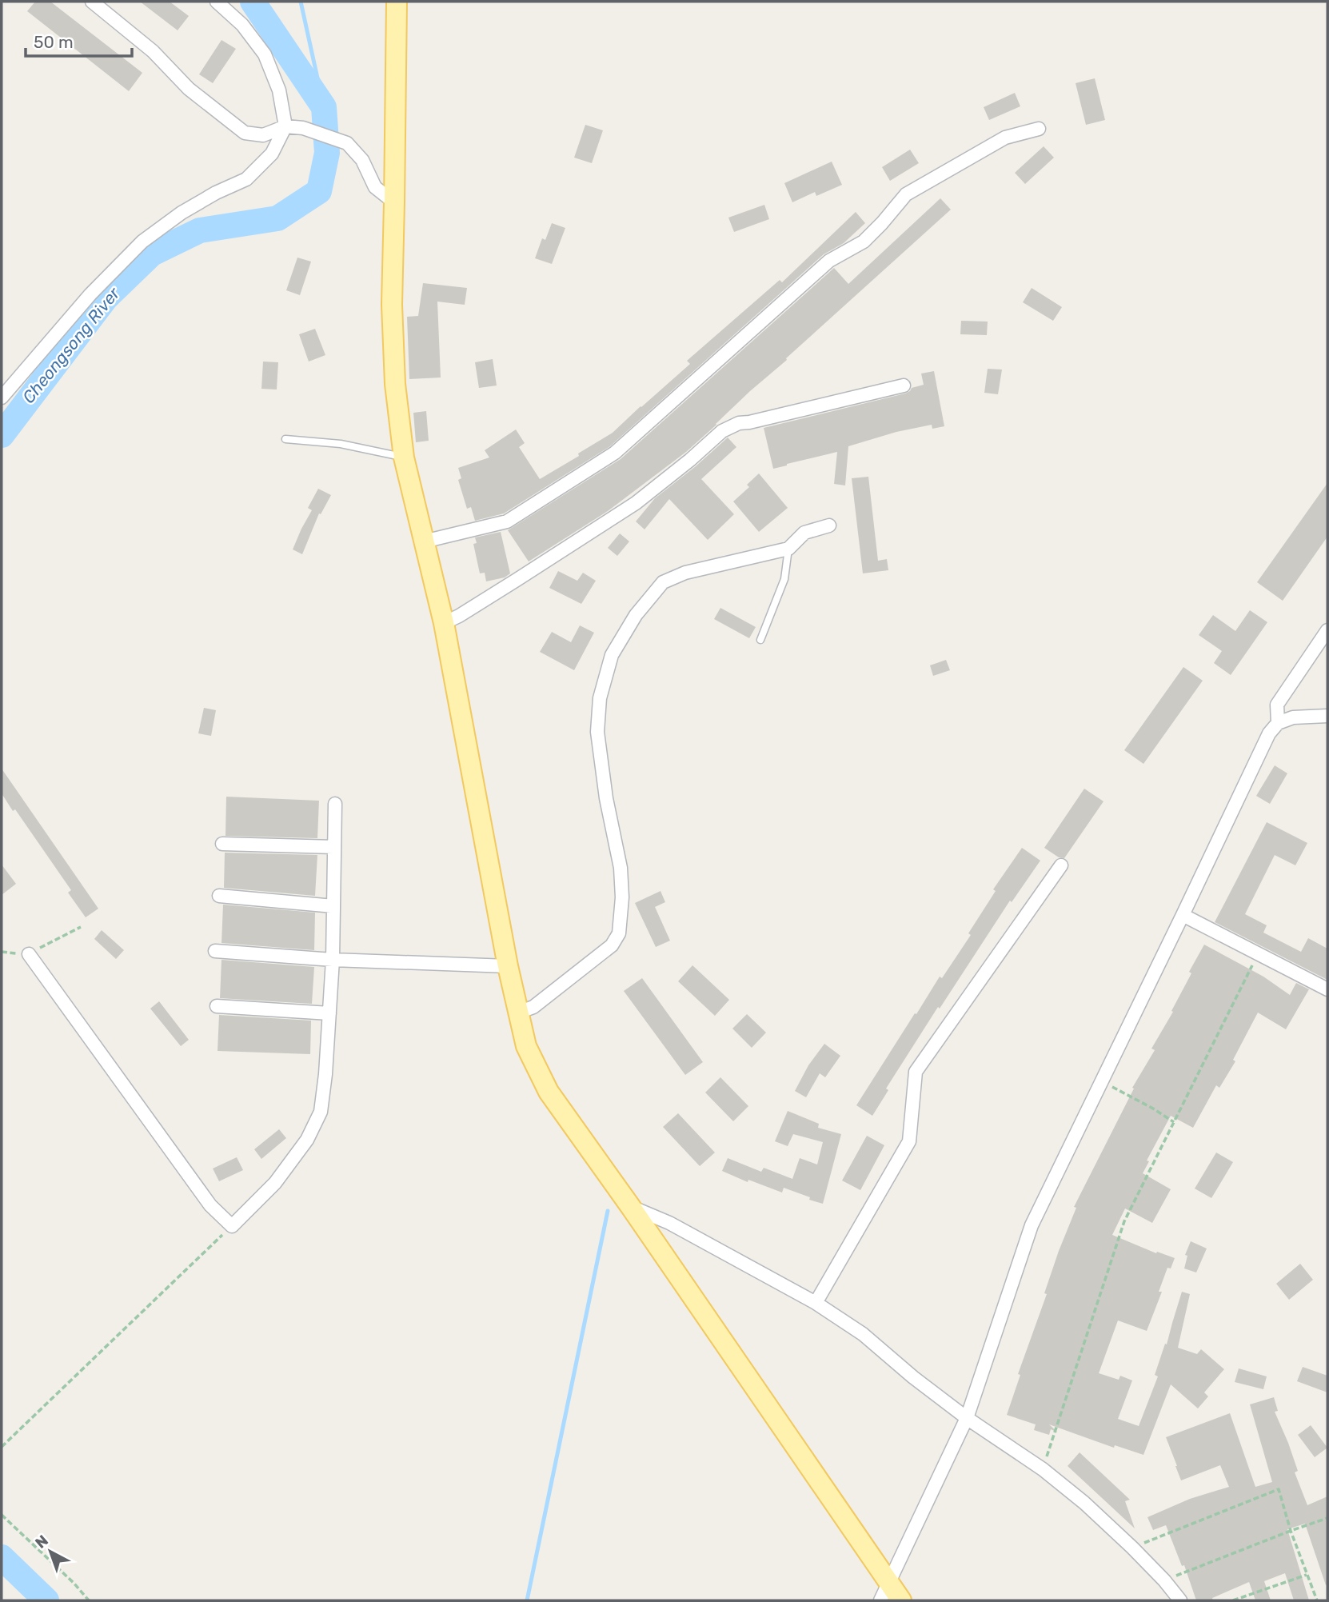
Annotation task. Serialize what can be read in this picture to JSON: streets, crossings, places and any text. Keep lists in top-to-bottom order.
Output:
{
  "water": ["Cheongsong River"],
  "scale_bar": "50 m",
  "north": "top left"
}
